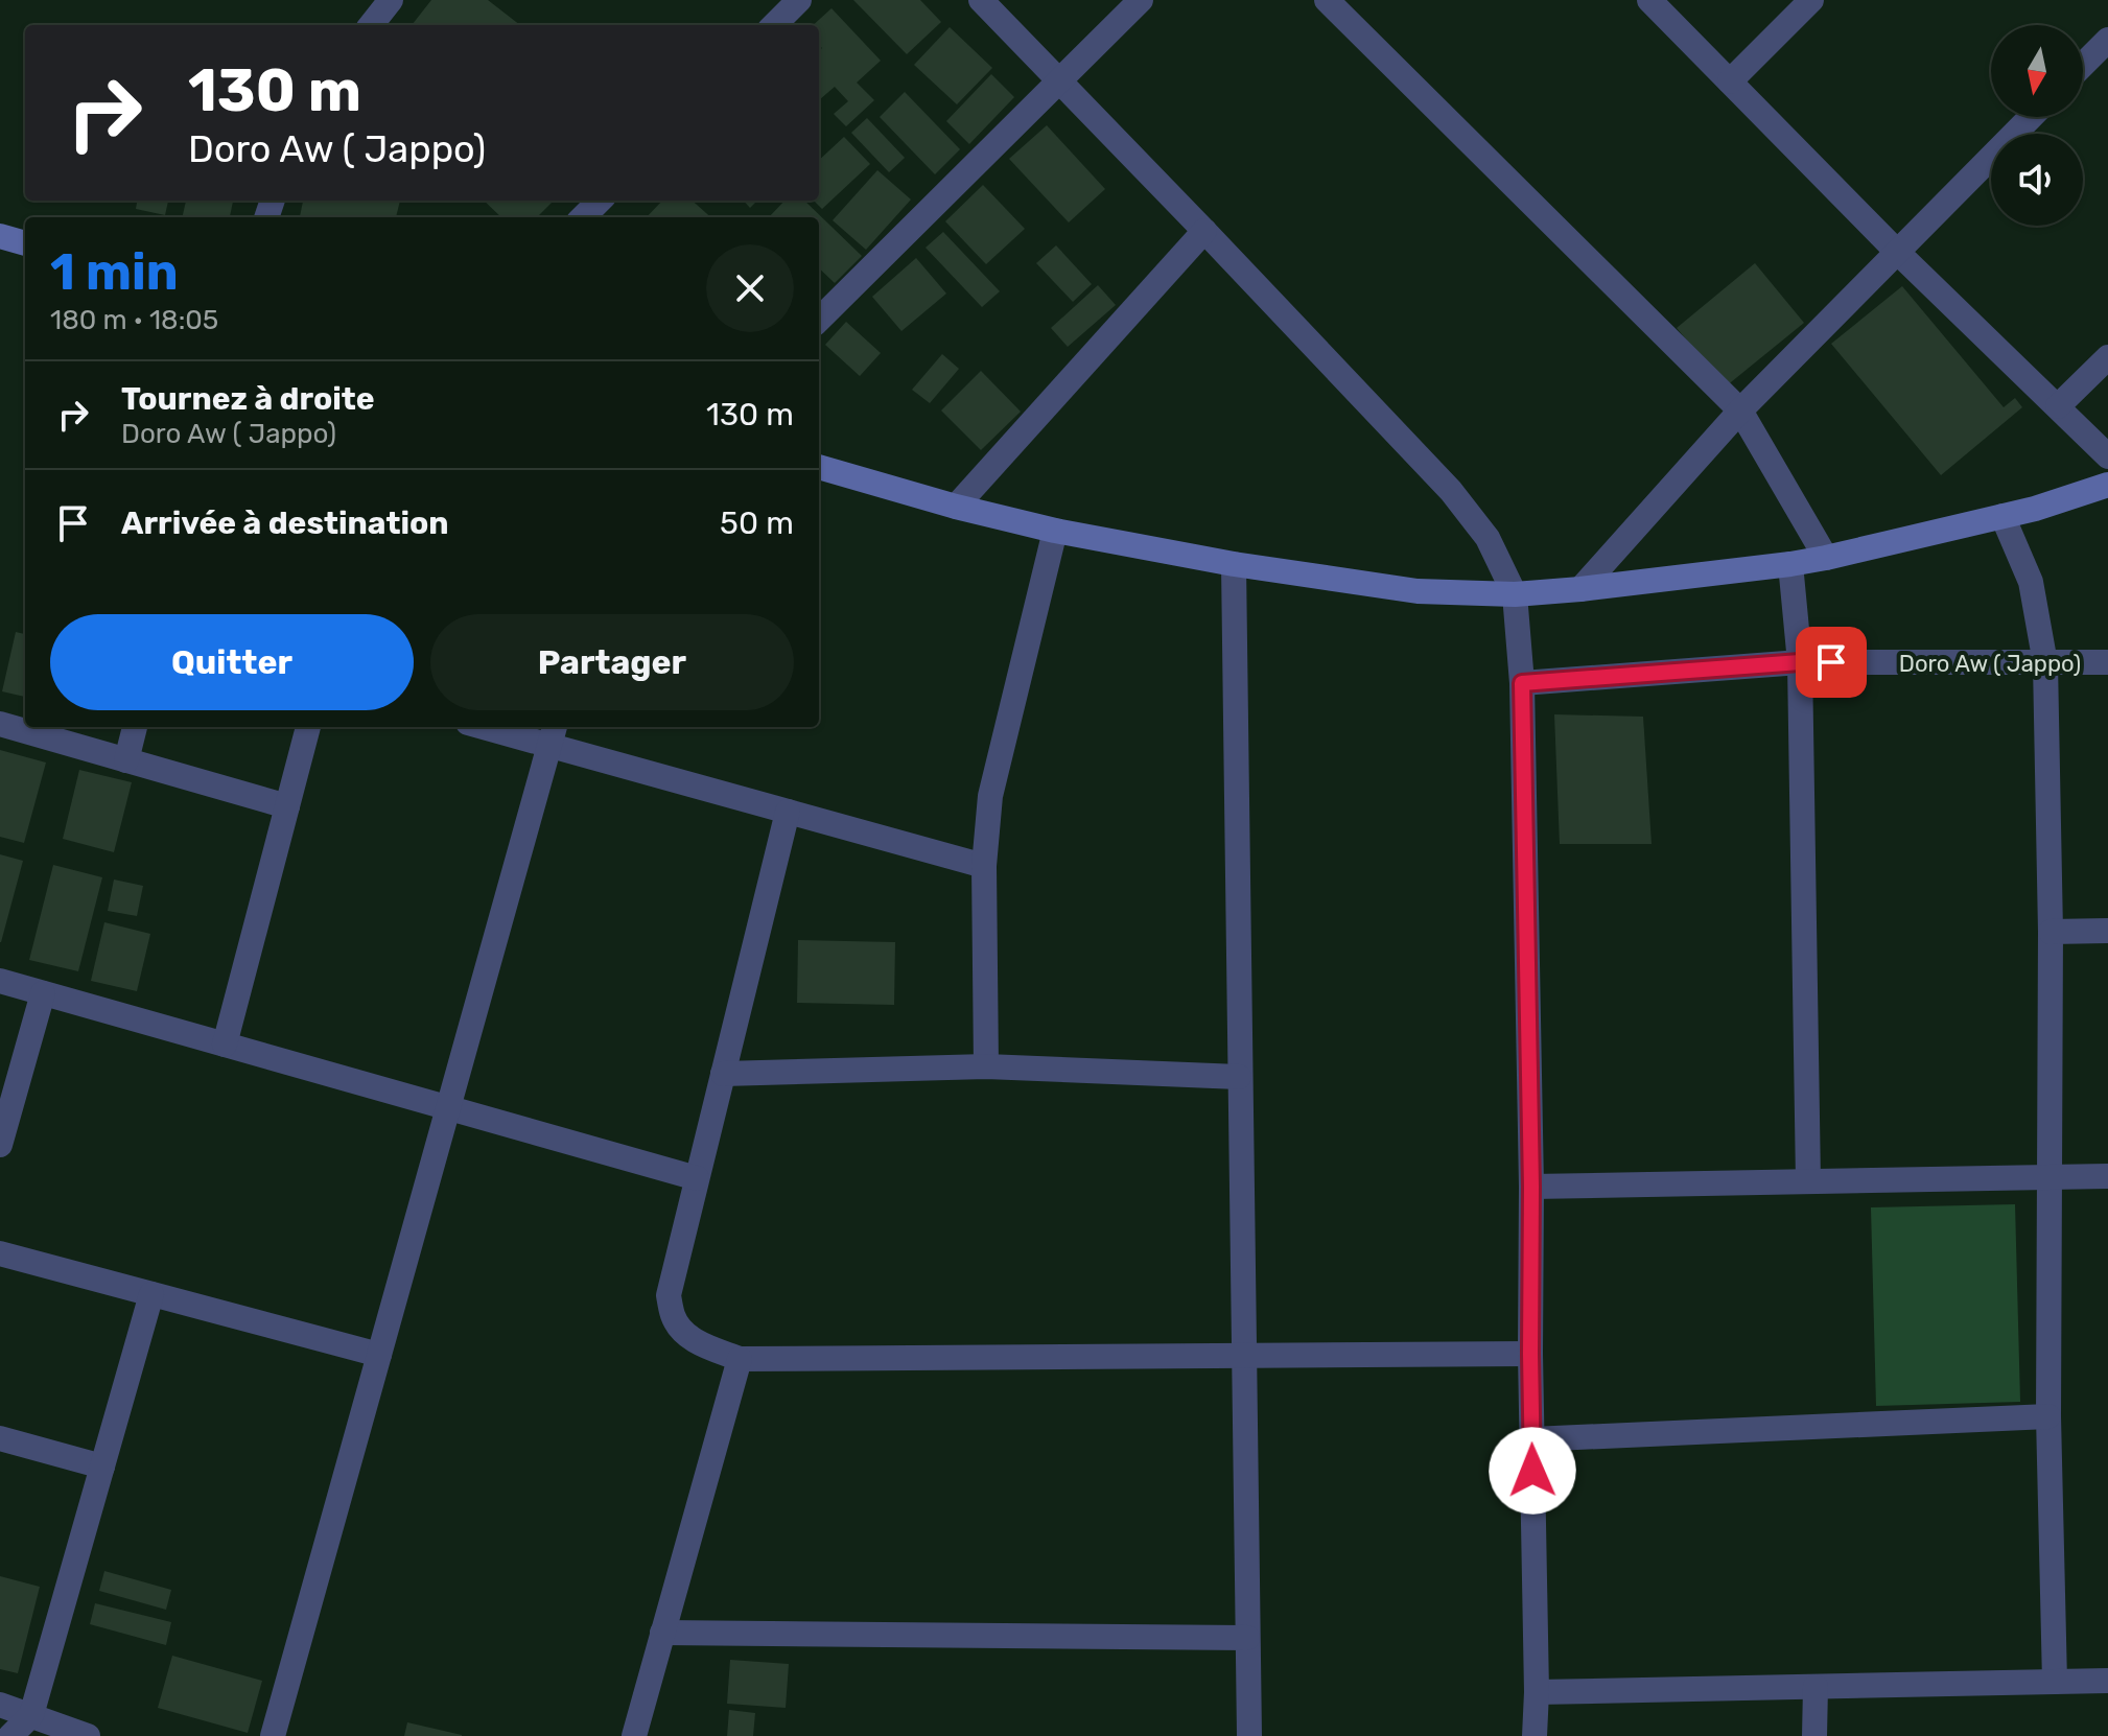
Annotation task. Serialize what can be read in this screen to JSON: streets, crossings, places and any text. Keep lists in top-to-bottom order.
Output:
{
  "streets": {
    "street": ["Doro Aw ( Jappo)"]
  },
  "north": "bottom",
  "page": {
    "turn": ["130 m", "Doro Aw ( Jappo)"],
    "heading": ["1 min", "180 m · 18:05"],
    "list": [
      {
        "name": "Tournez à droite",
        "note": "Doro Aw ( Jappo)",
        "value": "130 m"
      },
      {
        "name": "Arrivée à destination",
        "value": "50 m"
      }
    ],
    "buttons": ["Quitter", "Partager"]
  }
}
